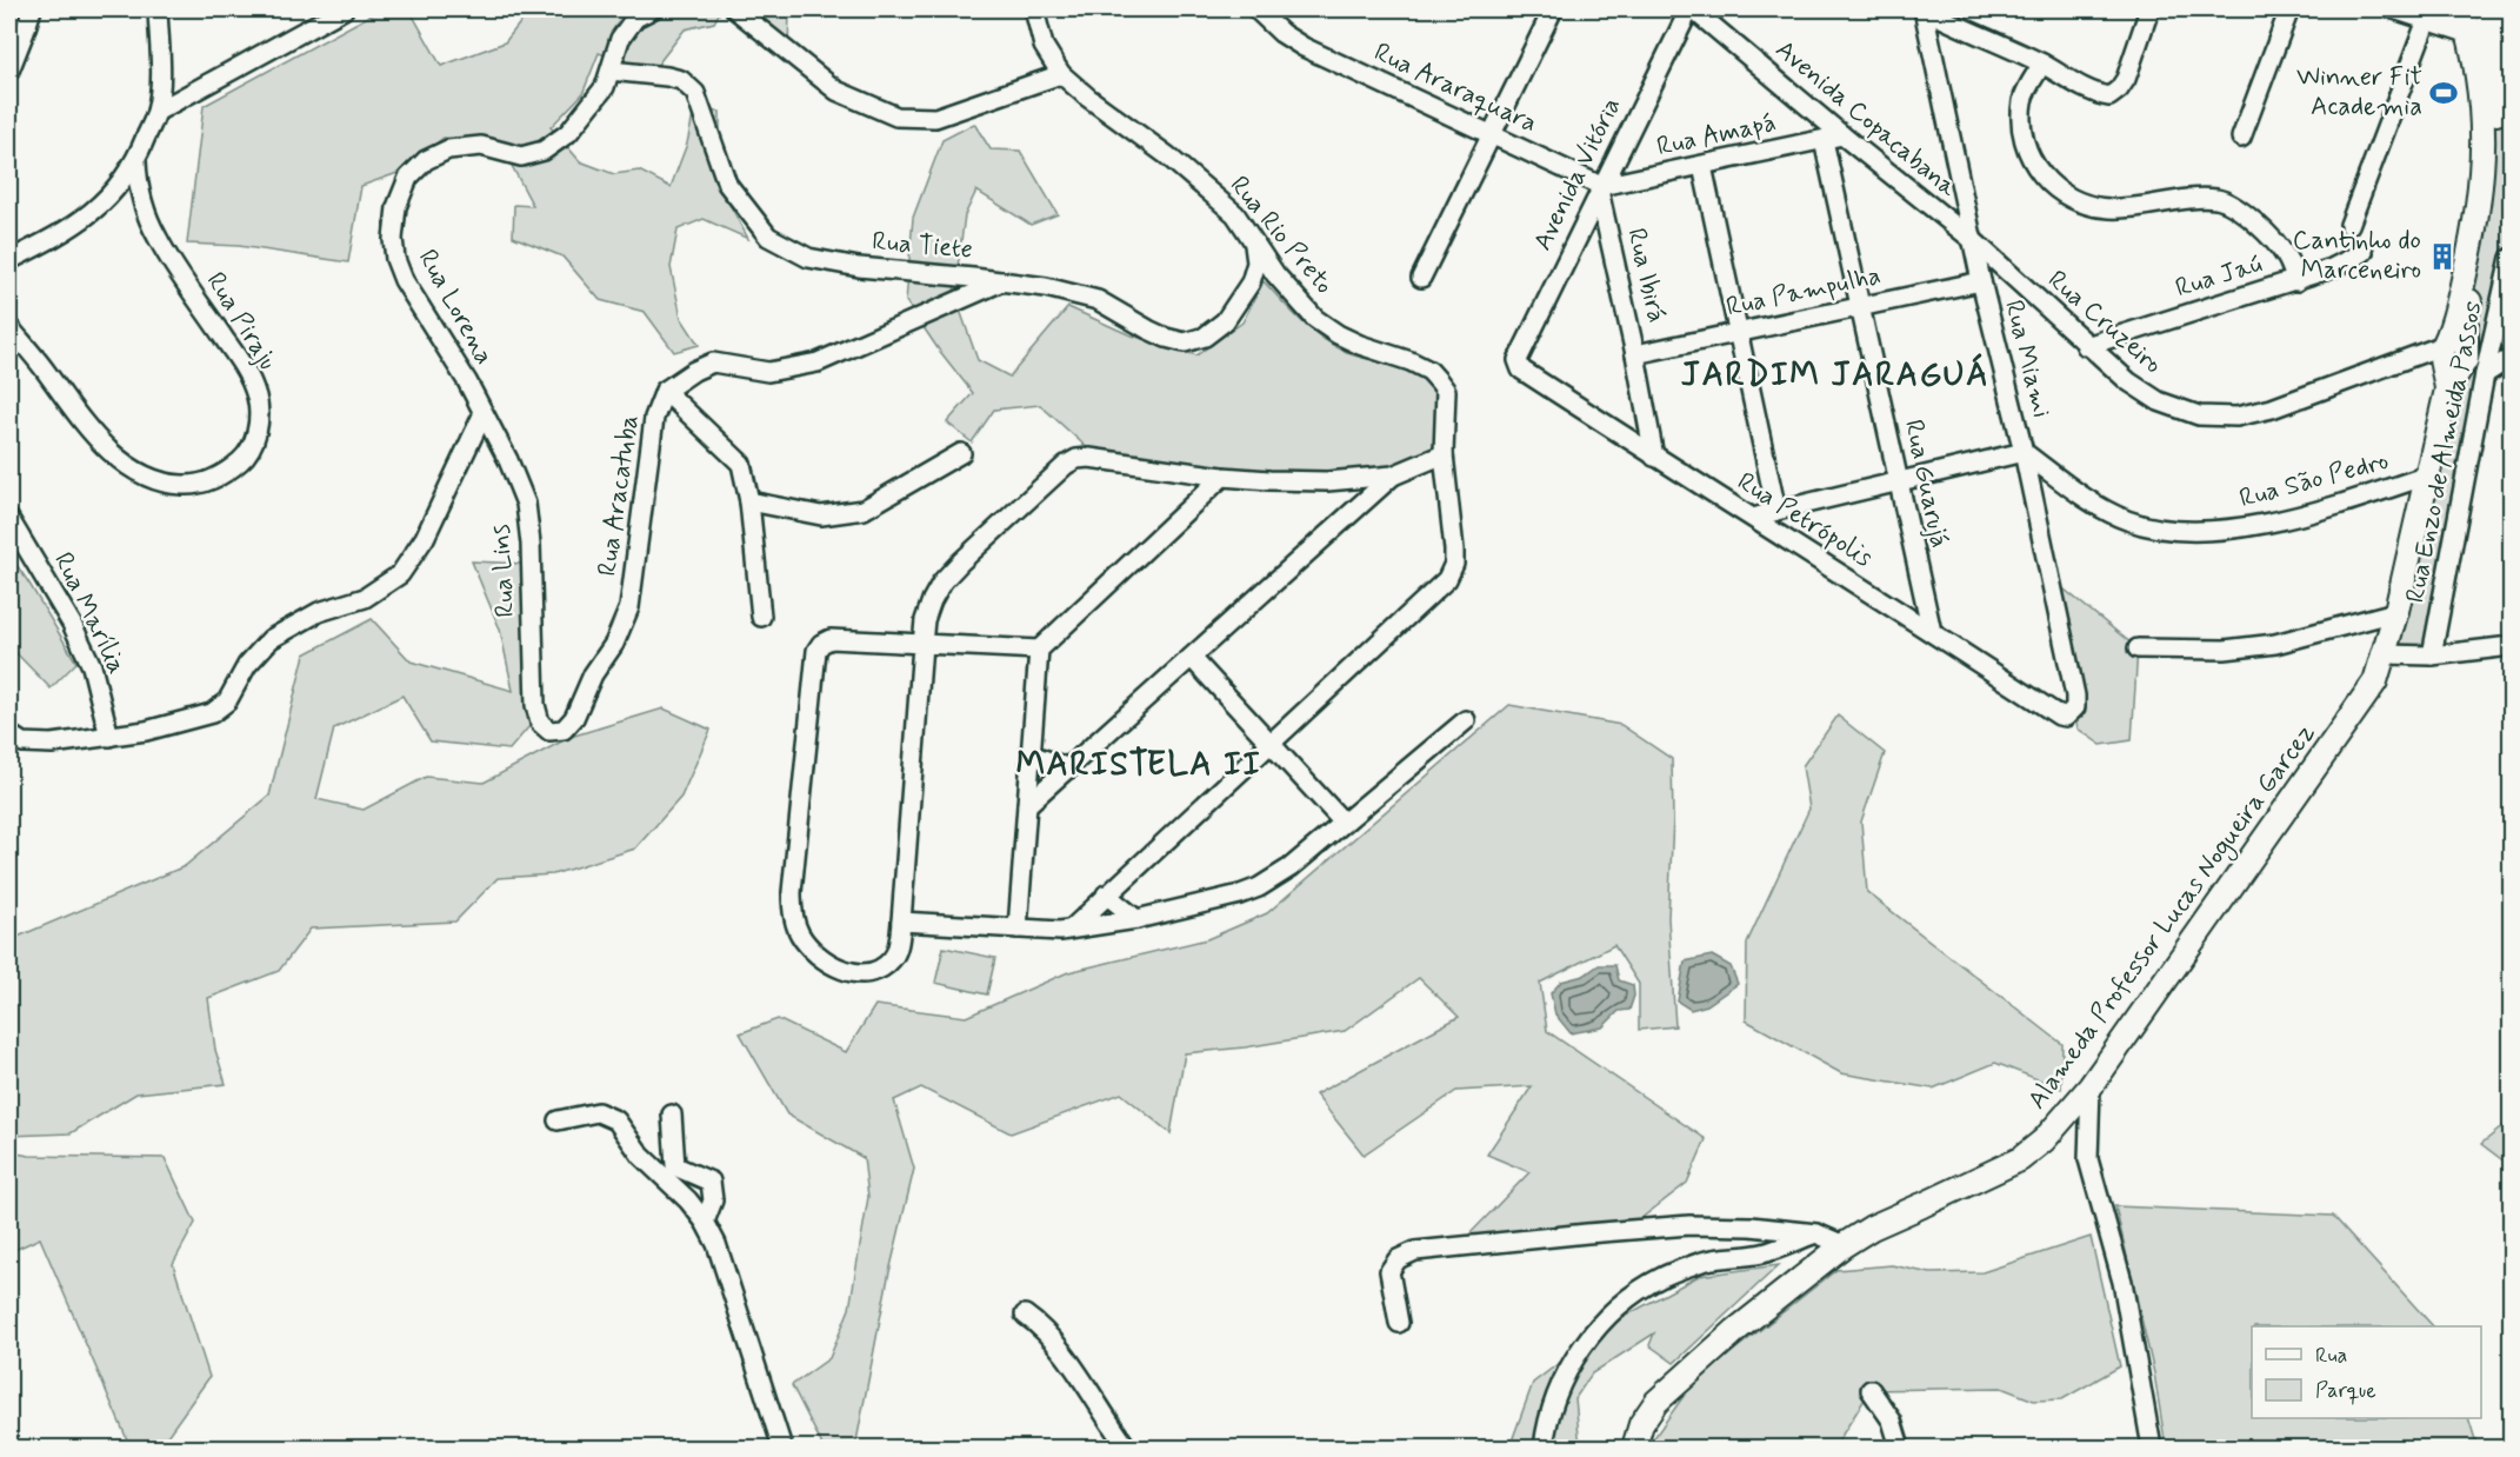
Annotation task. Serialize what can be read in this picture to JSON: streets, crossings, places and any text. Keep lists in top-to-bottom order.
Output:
{
  "streets": {
    "main road": ["Alameda Professor Lucas Nogueira Garcez"],
    "street": [
      "Rua Araraquara",
      "Avenida Copacabana",
      "Rua Amapá",
      "Avenida Vitória",
      "Rua Rio Preto",
      "Rua Tiete",
      "Rua Ibirá",
      "Rua Jaú",
      "Rua Pampulha",
      "Rua Lorena",
      "Rua Piraju",
      "Rua Cruzeiro",
      "Rua Miami",
      "Rua Enzo de Almeida Passos",
      "Rua São Pedro",
      "Rua Guarujá",
      "Rua Aracatuba",
      "Rua Petrópolis",
      "Rua Lins",
      "Rua Marília"
    ]
  },
  "crossings": [
    ["Rua Araraquara", "Rua Amapá"],
    ["Rua Araraquara", "Avenida Vitória"],
    ["Rua Araraquara", "Rua Ibirá"],
    ["Avenida Copacabana", "Rua Amapá"],
    ["Avenida Copacabana", "Avenida Vitória"],
    ["Avenida Copacabana", "Rua Cruzeiro"],
    ["Avenida Copacabana", "Rua Miami"],
    ["Rua Amapá", "Avenida Vitória"],
    ["Rua Amapá", "Rua Ibirá"],
    ["Rua Amapá", "Rua Guarujá"],
    ["Avenida Vitória", "Rua Ibirá"],
    ["Avenida Vitória", "Rua Petrópolis"],
    ["Rua Rio Preto", "Rua Tiete"],
    ["Rua Tiete", "Rua Lorena"],
    ["Rua Tiete", "Rua Aracatuba"],
    ["Rua Ibirá", "Rua Pampulha"],
    ["Rua Ibirá", "Rua Petrópolis"],
    ["Rua Jaú", "Rua Cruzeiro"],
    ["Rua Pampulha", "Rua Miami"],
    ["Rua Pampulha", "Rua Guarujá"],
    ["Rua Lorena", "Rua Lins"],
    ["Rua Cruzeiro", "Rua Miami"],
    ["Rua Cruzeiro", "Alameda Professor Lucas Nogueira Garcez"],
    ["Rua Miami", "Rua São Pedro"],
    ["Rua Miami", "Rua Petrópolis"],
    ["Rua São Pedro", "Alameda Professor Lucas Nogueira Garcez"],
    ["Rua Guarujá", "Rua Petrópolis"],
    ["Rua Aracatuba", "Rua Lins"]
  ],
  "districts": ["JARDIM JARAGUÁ", "MARISTELA II"],
  "places": {
    "sports": ["Winner Fit Academia"],
    "building": ["Cantinho do Marceneiro"]
  },
  "legend": ["Rua", "Parque"]
}
